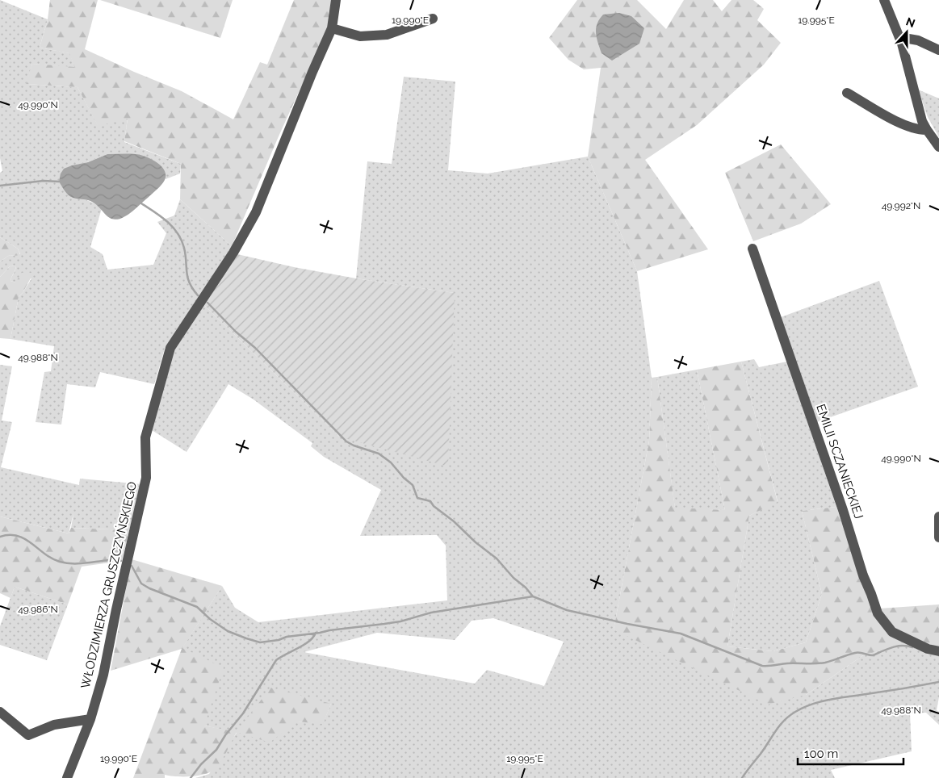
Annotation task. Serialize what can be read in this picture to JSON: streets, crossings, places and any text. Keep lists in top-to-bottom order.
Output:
{
  "streets": {
    "street": ["EMILII SCZANIECKIEJ", "WŁODZIMIERZA GRUSZCZYŃSKIEGO"]
  },
  "scale_bar": "100 m",
  "north": "top",
  "coordinates": [
    "19.990°E",
    "19.995°E",
    "49.990°N",
    "49.992°N",
    "49.988°N",
    "49.986°N"
  ]
}
